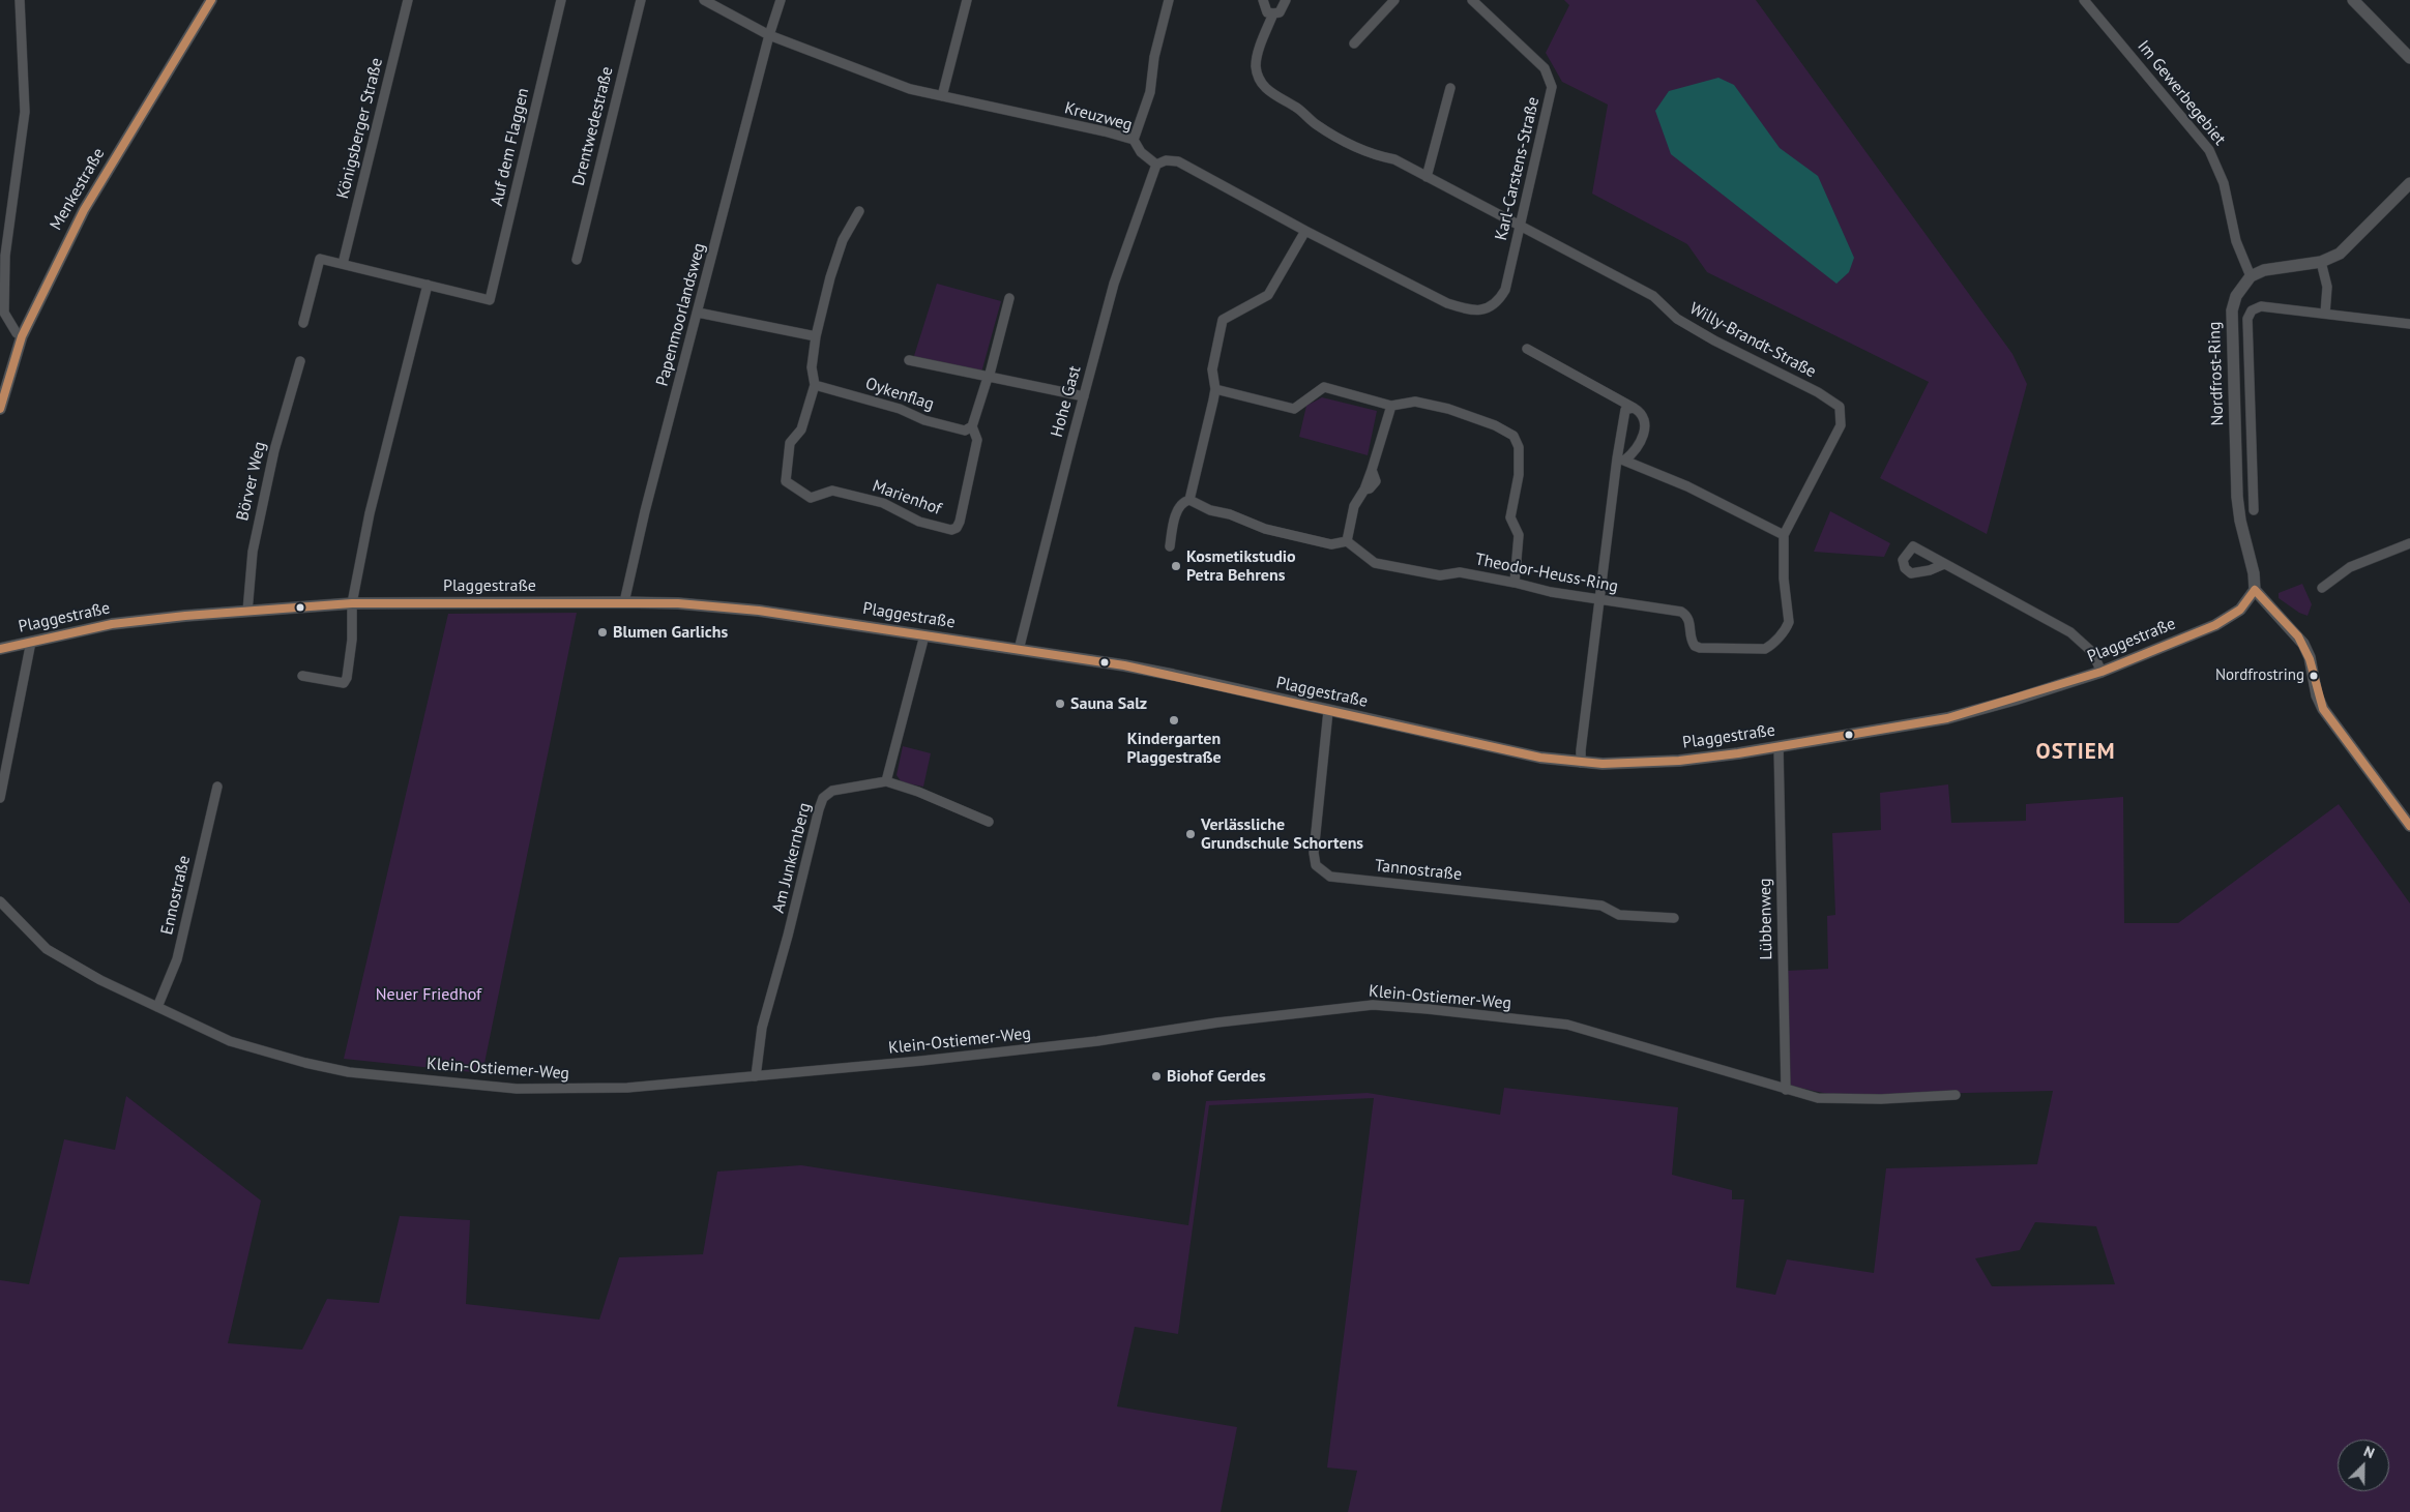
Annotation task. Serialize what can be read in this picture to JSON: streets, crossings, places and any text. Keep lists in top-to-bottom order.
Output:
{
  "streets": {
    "street": [
      "Im Gewerbegebiet",
      "Kreuzweg",
      "Drentwedestraße",
      "Königsberger Straße",
      "Auf dem Flaggen",
      "Karl-Carstens-Straße",
      "Menkestraße",
      "Papenmoorlandsweg",
      "Willy-Brandt-Straße",
      "Nordfrost-Ring",
      "Oykenflag",
      "Hohe Gast",
      "Börver Weg",
      "Marienhof",
      "Theodor-Heuss-Ring",
      "Plaggestraße",
      "Am Junkernberg",
      "Tannostraße",
      "Ennostraße",
      "Lübbenweg",
      "Klein-Ostiemer-Weg"
    ]
  },
  "crossings": [
    ["Im Gewerbegebiet", "Nordfrost-Ring"],
    ["Kreuzweg", "Papenmoorlandsweg"],
    ["Kreuzweg", "Hohe Gast"],
    ["Karl-Carstens-Straße", "Willy-Brandt-Straße"],
    ["Papenmoorlandsweg", "Plaggestraße"],
    ["Willy-Brandt-Straße", "Theodor-Heuss-Ring"],
    ["Nordfrost-Ring", "Plaggestraße"],
    ["Oykenflag", "Marienhof"],
    ["Hohe Gast", "Plaggestraße"],
    ["Börver Weg", "Plaggestraße"],
    ["Plaggestraße", "Tannostraße"],
    ["Plaggestraße", "Lübbenweg"],
    ["Am Junkernberg", "Klein-Ostiemer-Weg"],
    ["Ennostraße", "Klein-Ostiemer-Weg"],
    ["Lübbenweg", "Klein-Ostiemer-Weg"]
  ],
  "districts": ["OSTIEM"],
  "parks": ["Neuer Friedhof"],
  "places": [
    "Kosmetikstudio Petra Behrens",
    "Blumen Garlichs",
    "Nordfrostring",
    "Sauna Salz",
    "Kindergarten Plaggestraße",
    "Verlässliche Grundschule Schortens",
    "Biohof Gerdes"
  ],
  "north": "top right"
}
